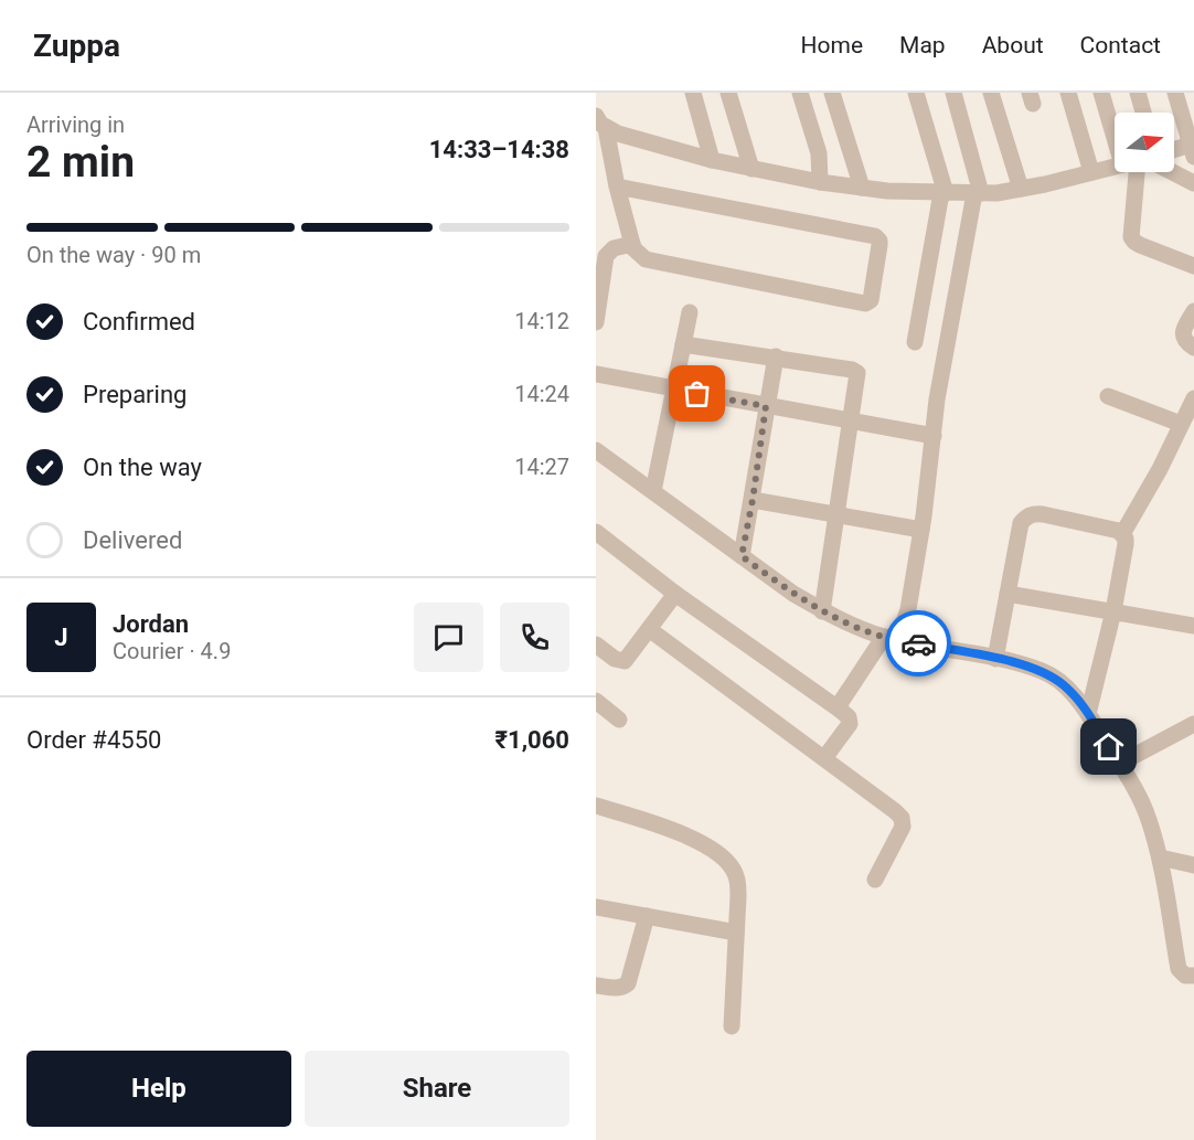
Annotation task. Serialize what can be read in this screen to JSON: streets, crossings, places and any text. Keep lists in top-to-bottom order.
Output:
{
  "north": "right",
  "page": {
    "header": "Zuppa",
    "nav": [
      "Home",
      "Map",
      "About",
      "Contact"
    ],
    "heading": ["2 min", "Arriving in", "14:33–14:38"],
    "panel": [
      "Jordan",
      "Courier · 4.9",
      "Order #4550",
      "₹1,060"
    ],
    "bar": "On the way · 90 m",
    "list": [
      ["Confirmed", "14:12"],
      ["Preparing", "14:24"],
      ["On the way", "14:27"],
      "Delivered"
    ],
    "round": "J",
    "buttons": ["Help", "Share"]
  }
}
